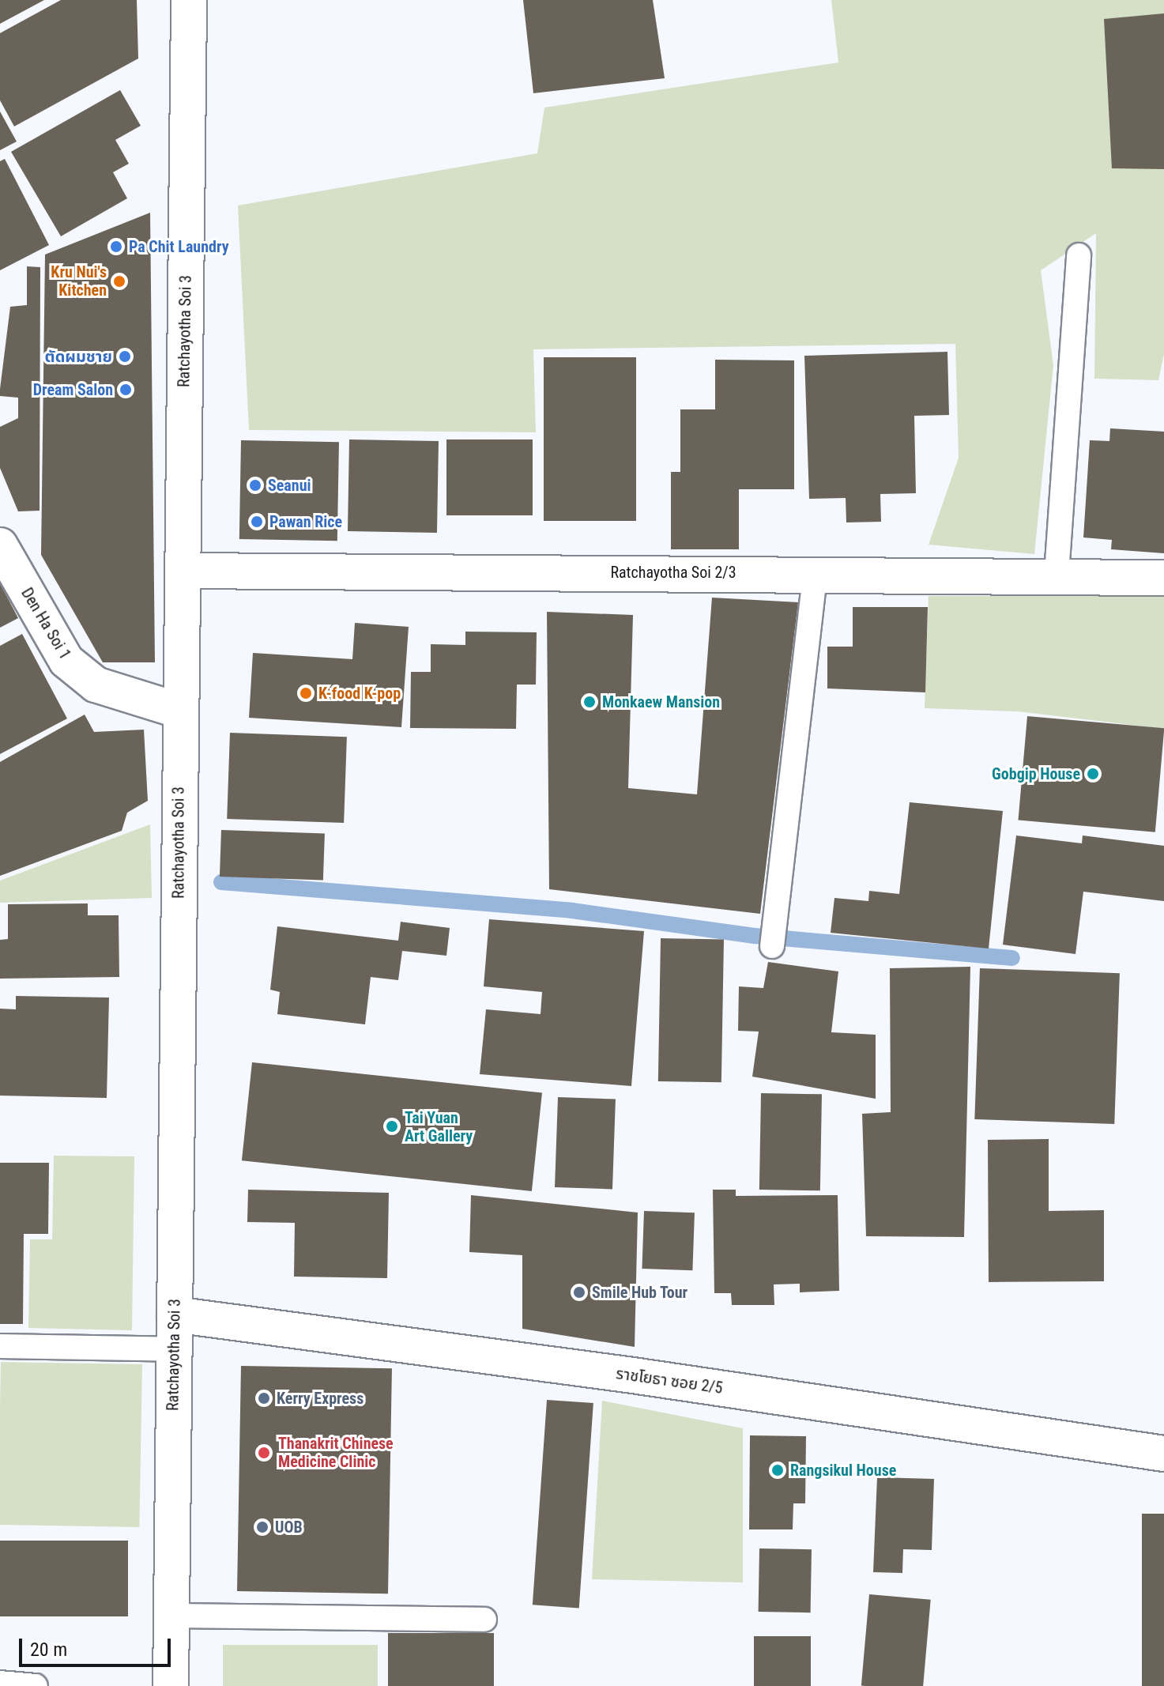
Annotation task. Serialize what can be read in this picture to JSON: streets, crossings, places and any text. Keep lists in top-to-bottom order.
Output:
{
  "streets": {
    "street": [
      "Ratchayotha Soi 3",
      "Ratchayotha Soi 2/3",
      "Den Ha Soi 1",
      "ราชโยธา ซอย 2/5"
    ]
  },
  "crossings": [
    ["Ratchayotha Soi 3", "Ratchayotha Soi 2/3"],
    ["Ratchayotha Soi 3", "Den Ha Soi 1"],
    ["Ratchayotha Soi 3", "ราชโยธา ซอย 2/5"]
  ],
  "places": [
    "Pa Chit Laundry",
    "Kru Nui's Kitchen",
    "ตัดผมชาย",
    "Dream Salon",
    "Seanui",
    "Pawan Rice",
    "K-food K-pop",
    "Monkaew Mansion",
    "Gobgip House",
    "Tai Yuan Art Gallery",
    "Smile Hub Tour",
    "Kerry Express",
    "Thanakrit Chinese Medicine Clinic",
    "Rangsikul House",
    "UOB"
  ],
  "scale_bar": "20 m"
}
